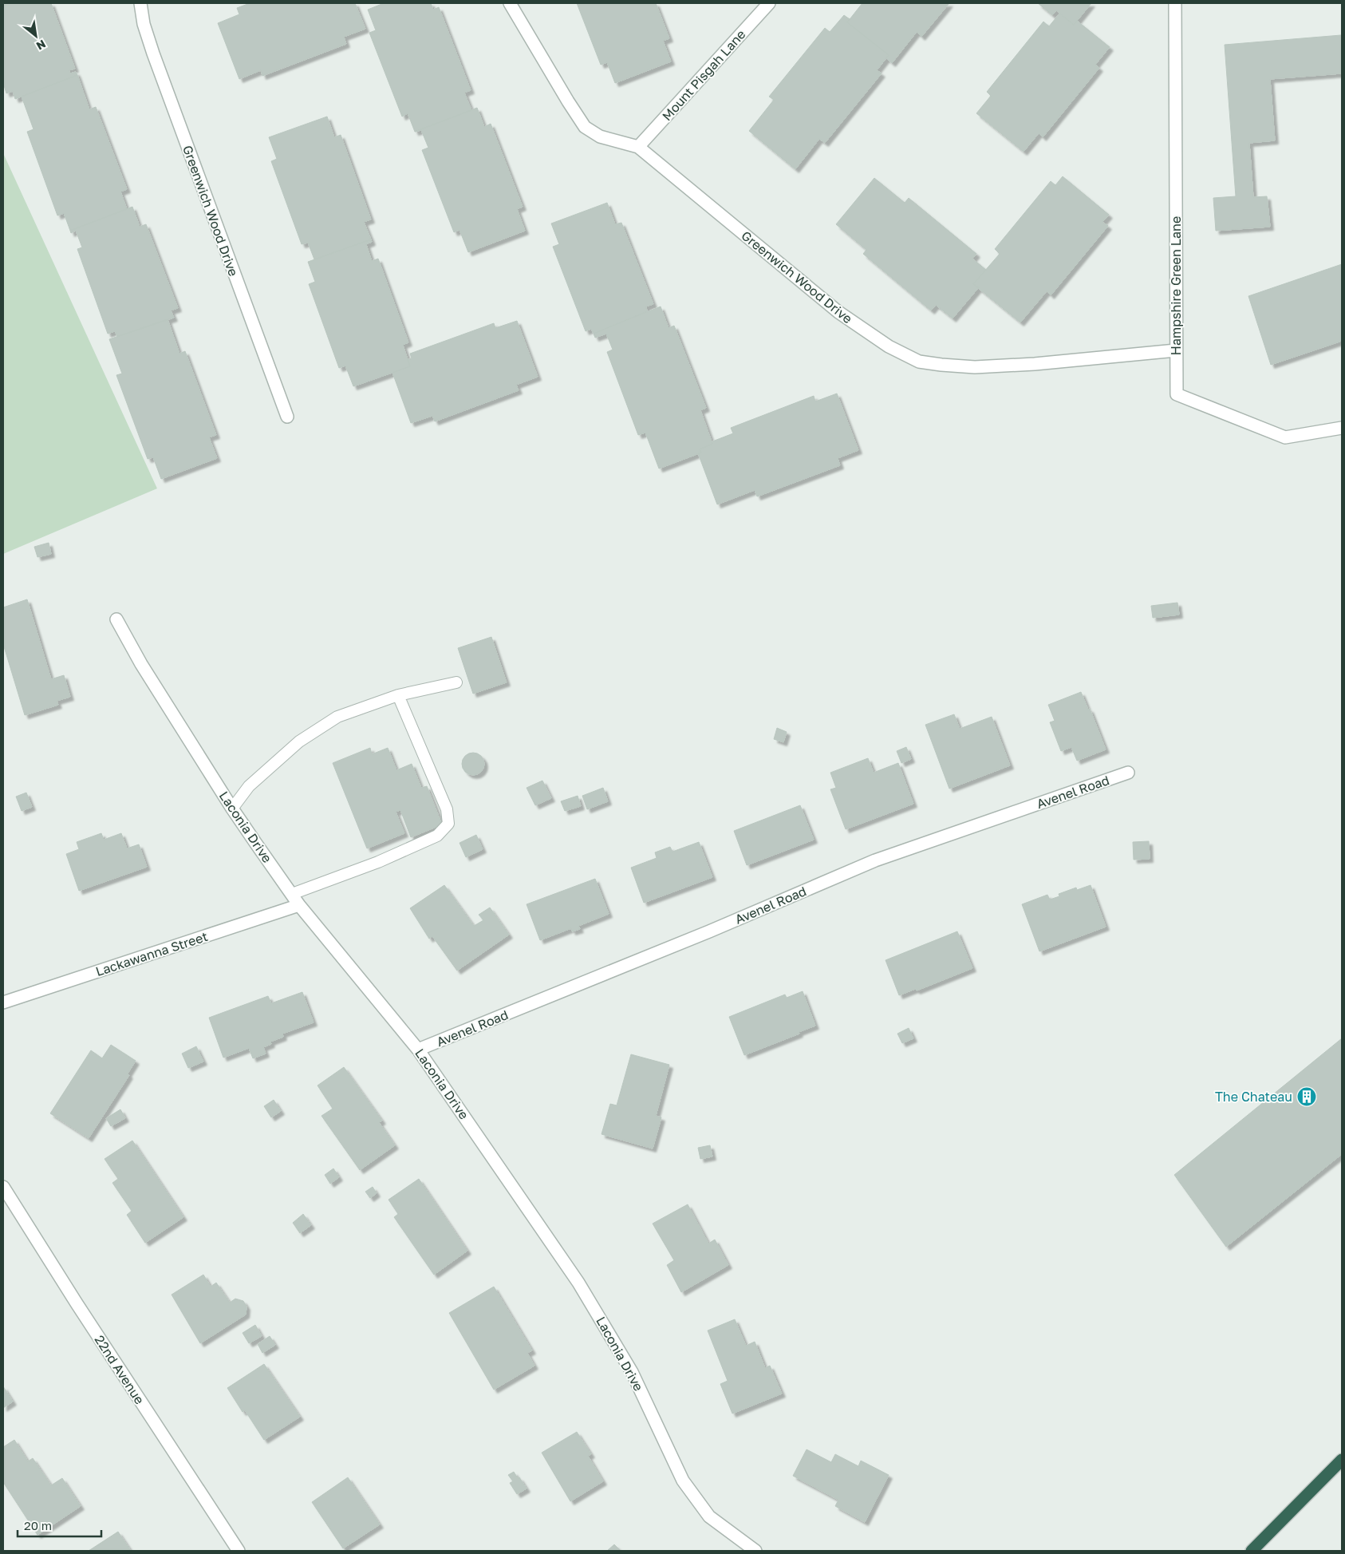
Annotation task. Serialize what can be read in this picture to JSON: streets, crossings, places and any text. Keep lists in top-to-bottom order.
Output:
{
  "streets": {
    "street": [
      "Mount Pisgah Lane",
      "Greenwich Wood Drive",
      "Hampshire Green Lane",
      "Avenel Road",
      "Laconia Drive",
      "Lackawanna Street",
      "22nd Avenue"
    ]
  },
  "crossings": [
    ["Mount Pisgah Lane", "Greenwich Wood Drive"],
    ["Greenwich Wood Drive", "Hampshire Green Lane"],
    ["Avenel Road", "Laconia Drive"],
    ["Laconia Drive", "Lackawanna Street"]
  ],
  "places": {
    "building": ["The Chateau"]
  },
  "scale_bar": "20 m",
  "north": "bottom right"
}
